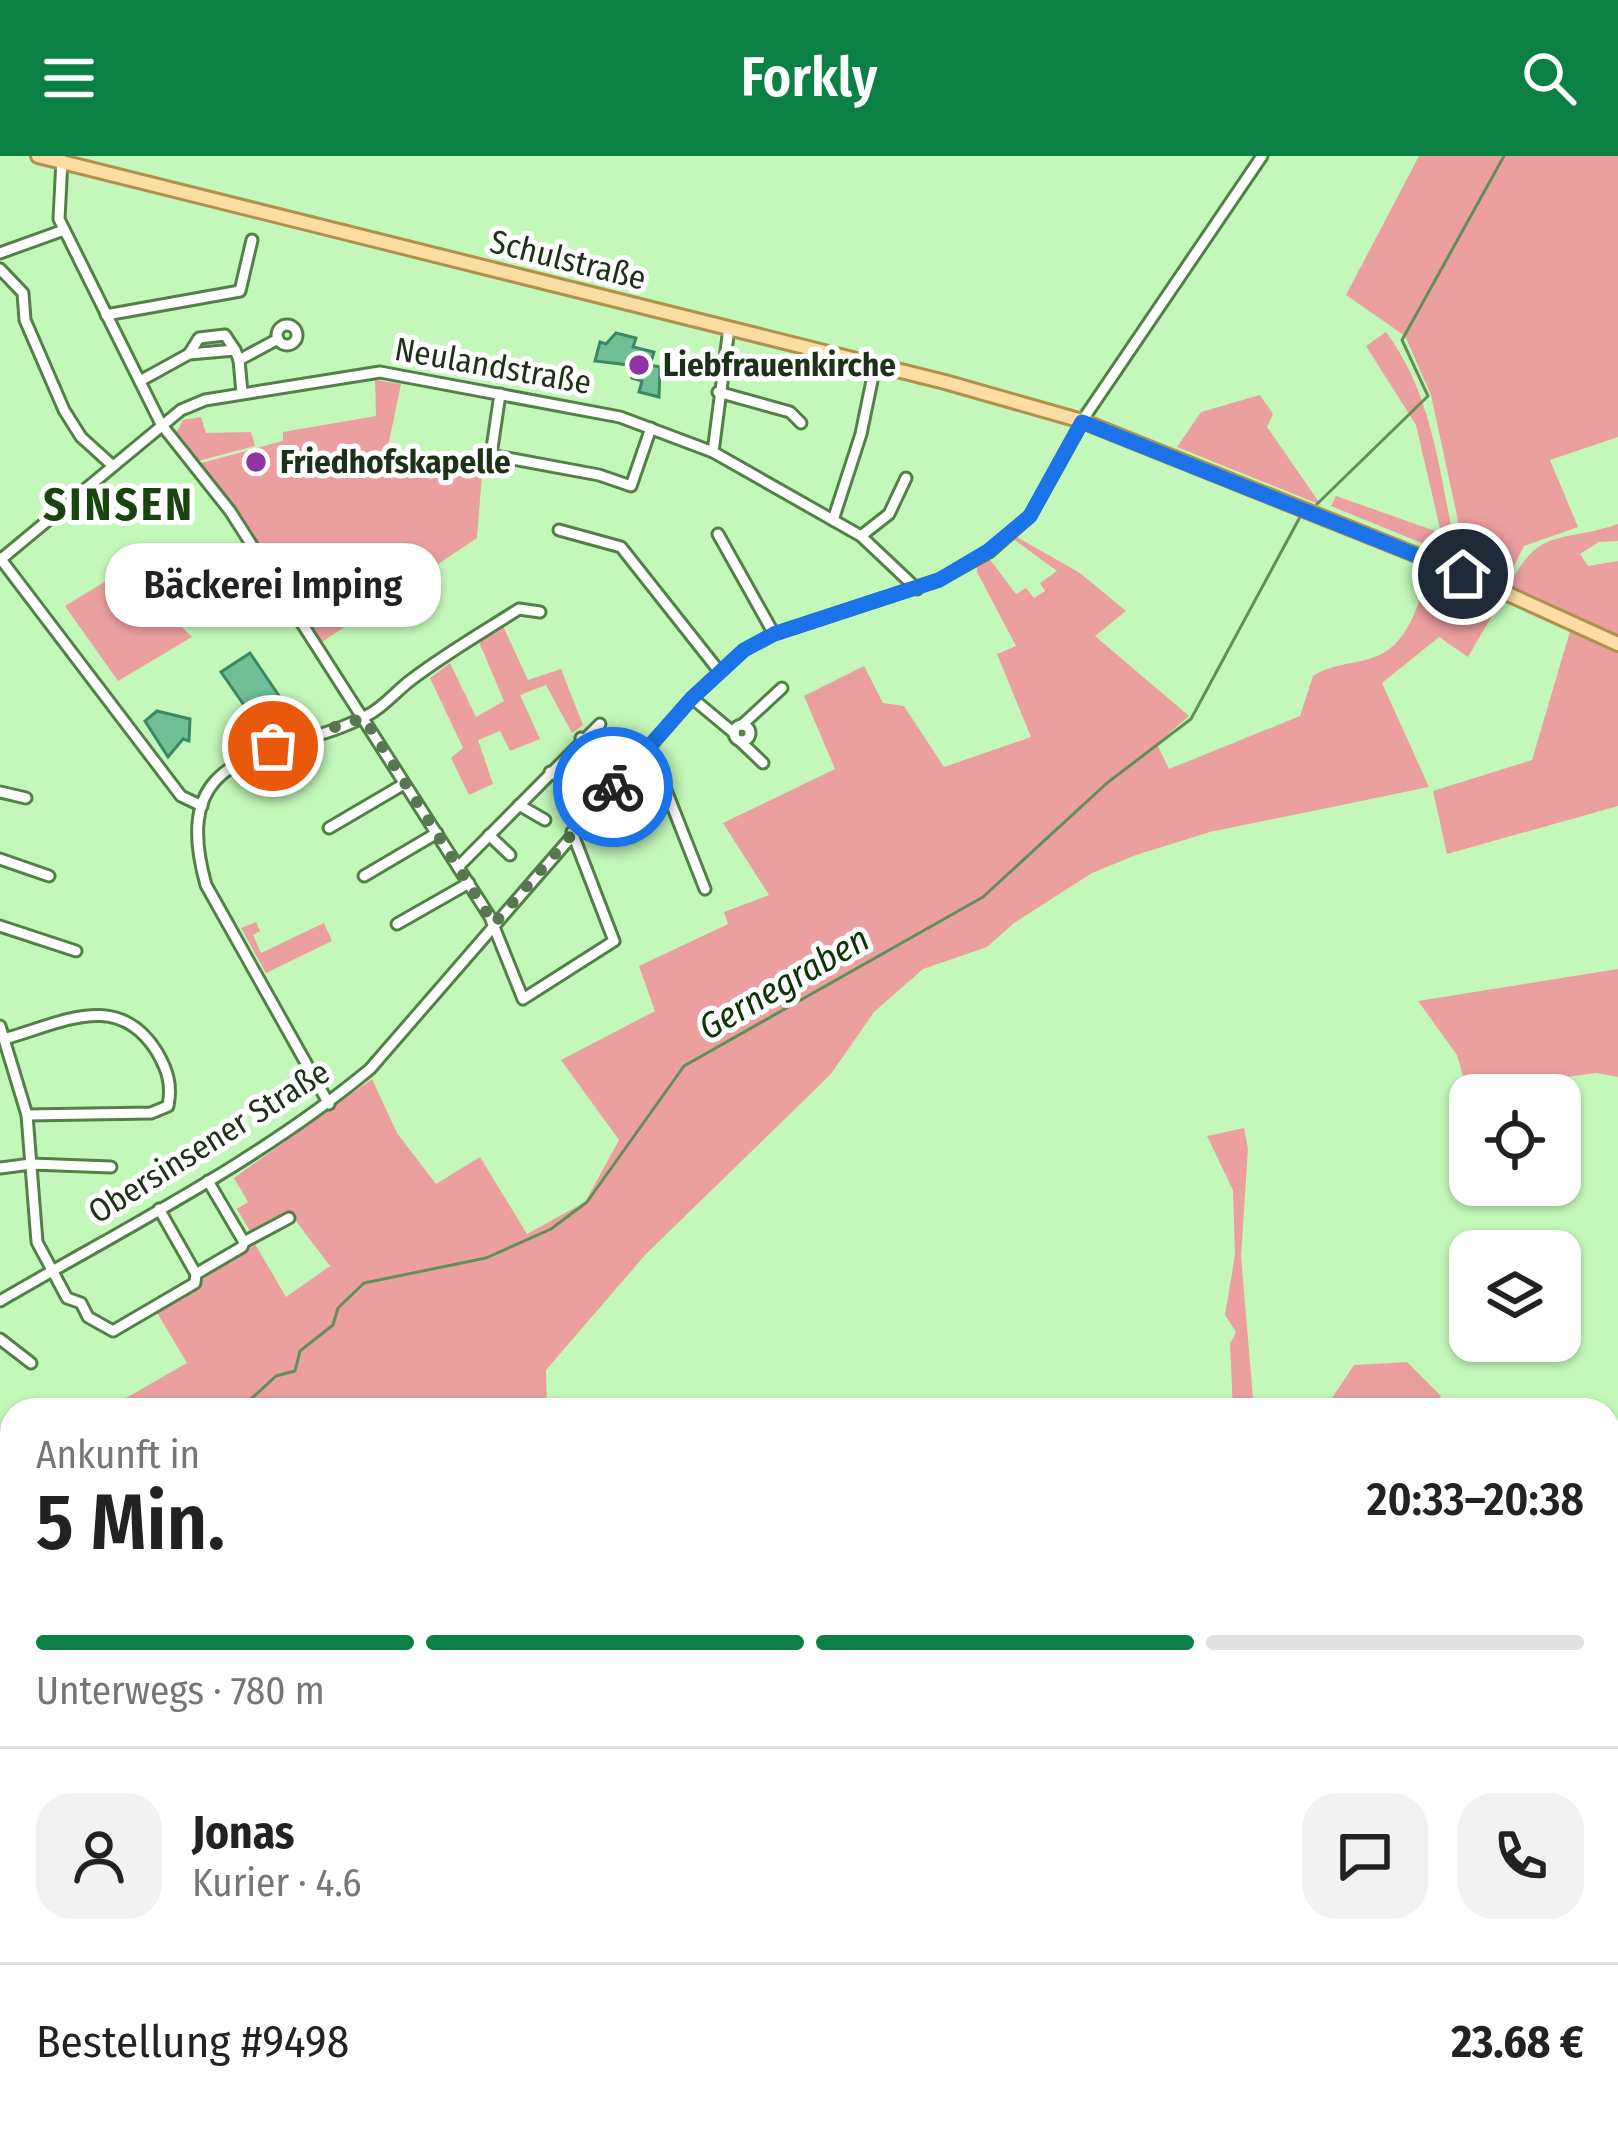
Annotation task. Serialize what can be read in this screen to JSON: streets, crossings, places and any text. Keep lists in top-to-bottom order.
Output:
{
  "streets": {
    "main road": ["Schulstraße"],
    "street": ["Neulandstraße", "Obersinsener Straße"]
  },
  "crossings": [
    ["Schulstraße", "Obersinsener Straße"],
    ["Neulandstraße", "Obersinsener Straße"]
  ],
  "districts": ["SINSEN"],
  "water": ["Gernegraben"],
  "places": ["Liebfrauenkirche", "Friedhofskapelle", "Bäckerei Imping"],
  "page": {
    "header": "Forkly",
    "bubble": "Bäckerei Imping",
    "heading": ["5 Min.", "Ankunft in", "20:33–20:38"],
    "panel": [
      "Jonas",
      "Kurier · 4.6",
      "Bestellung #9498",
      "23.68 €"
    ],
    "bar": "Unterwegs · 780 m"
  }
}
